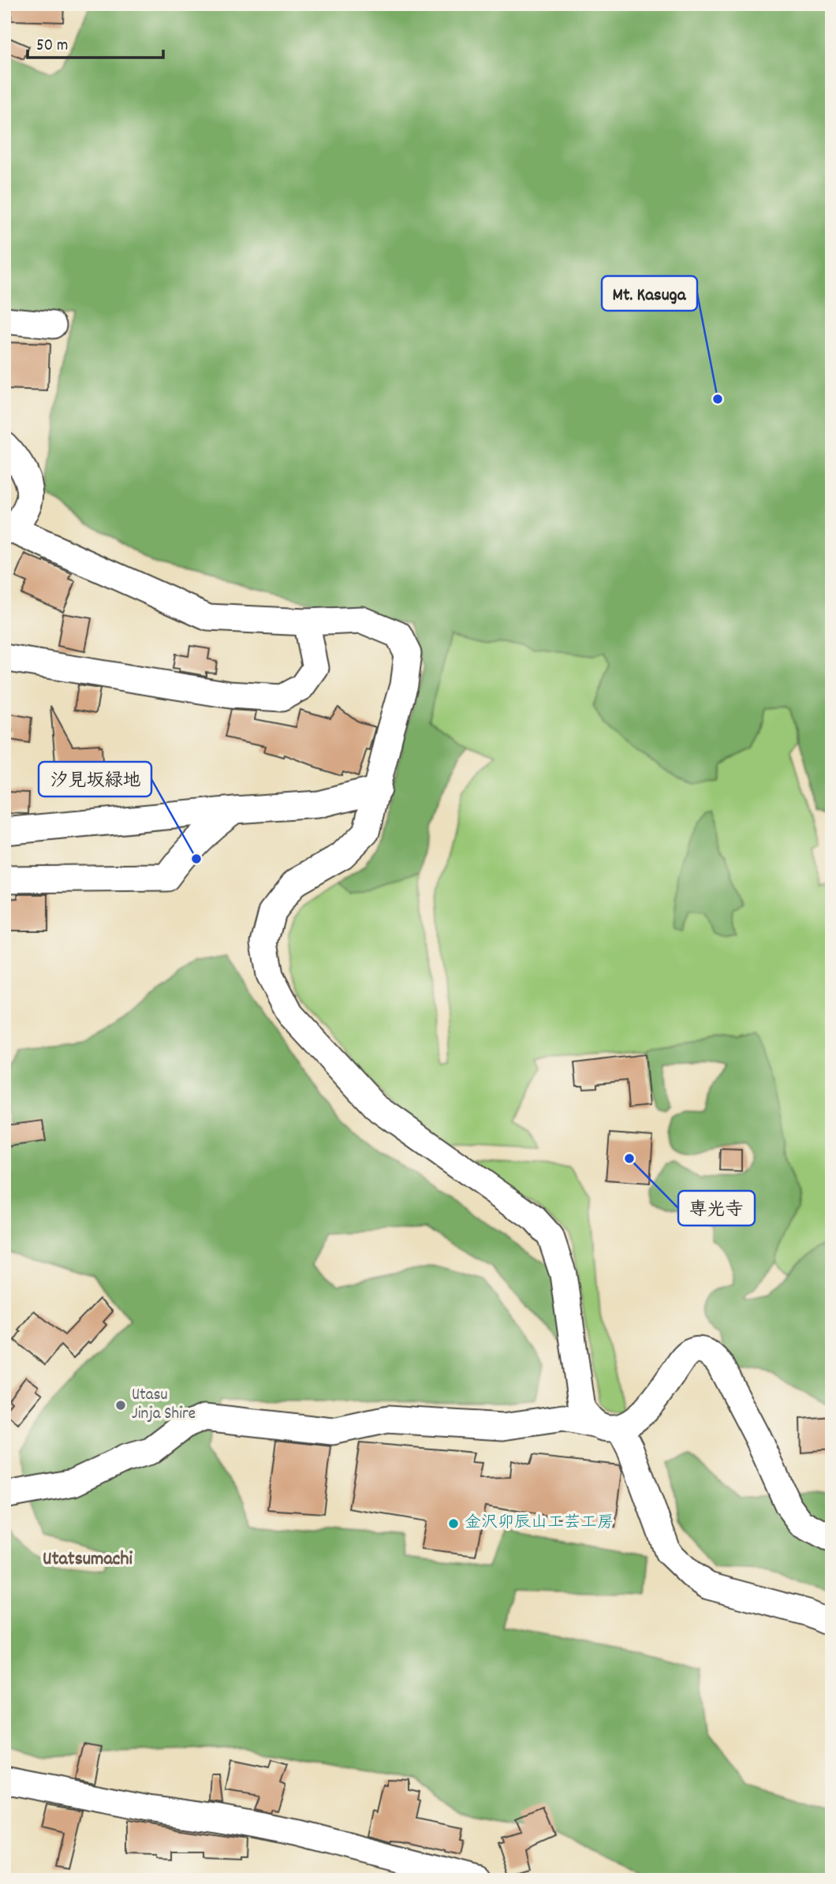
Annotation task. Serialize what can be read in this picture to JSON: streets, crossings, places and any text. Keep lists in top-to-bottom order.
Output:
{
  "districts": ["Utatsumachi"],
  "places": [
    "Mt. Kasuga",
    "汐見坂緑地",
    "専光寺",
    "Utasu Jinja Shire",
    "金沢卯辰山工芸工房"
  ],
  "scale_bar": "50 m"
}
